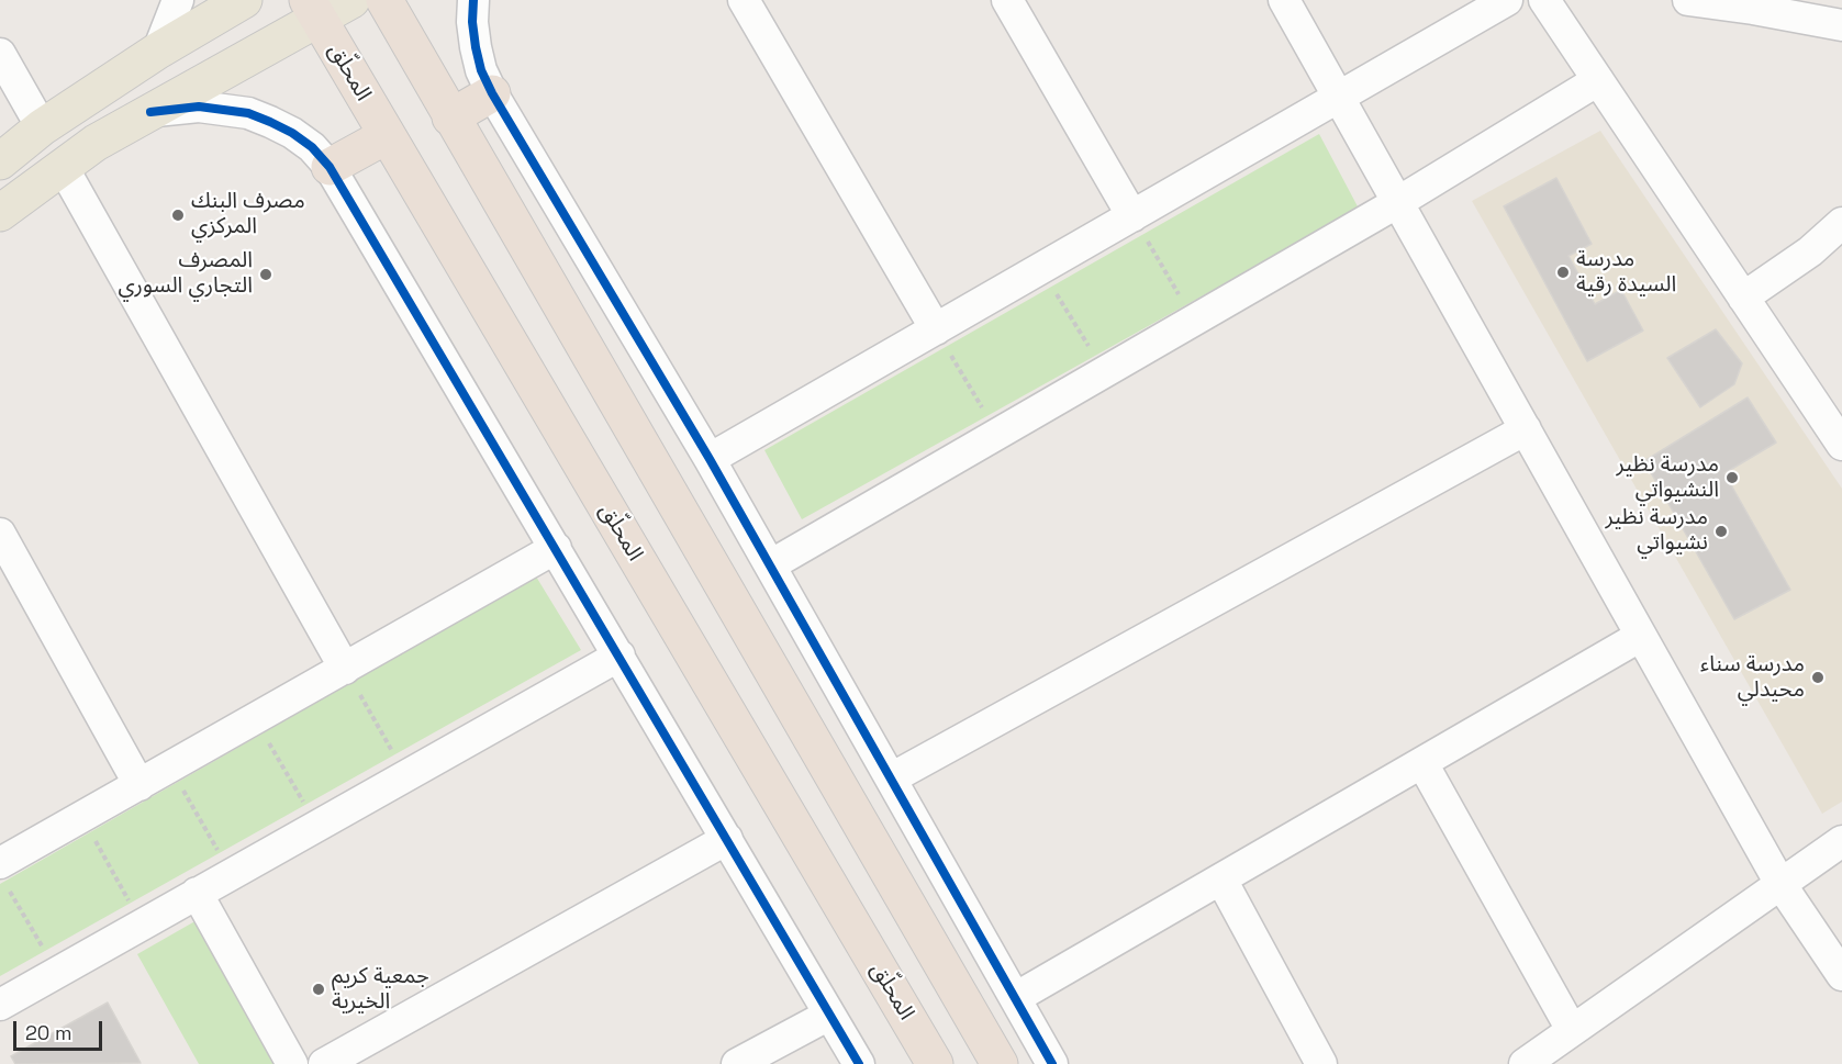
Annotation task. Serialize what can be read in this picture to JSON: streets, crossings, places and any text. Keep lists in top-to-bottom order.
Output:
{
  "streets": {
    "highway": ["المحلّق"]
  },
  "places": [
    "مصرف البنك المركزي",
    "مدرسة السيدة رقية",
    "المصرف التجاري السوري",
    "مدرسة نظير النشيواتي",
    "مدرسة نظير نشيواتي",
    "مدرسة سناء محيدلي",
    "جمعية كريم الخيرية"
  ],
  "scale_bar": "20 m"
}
